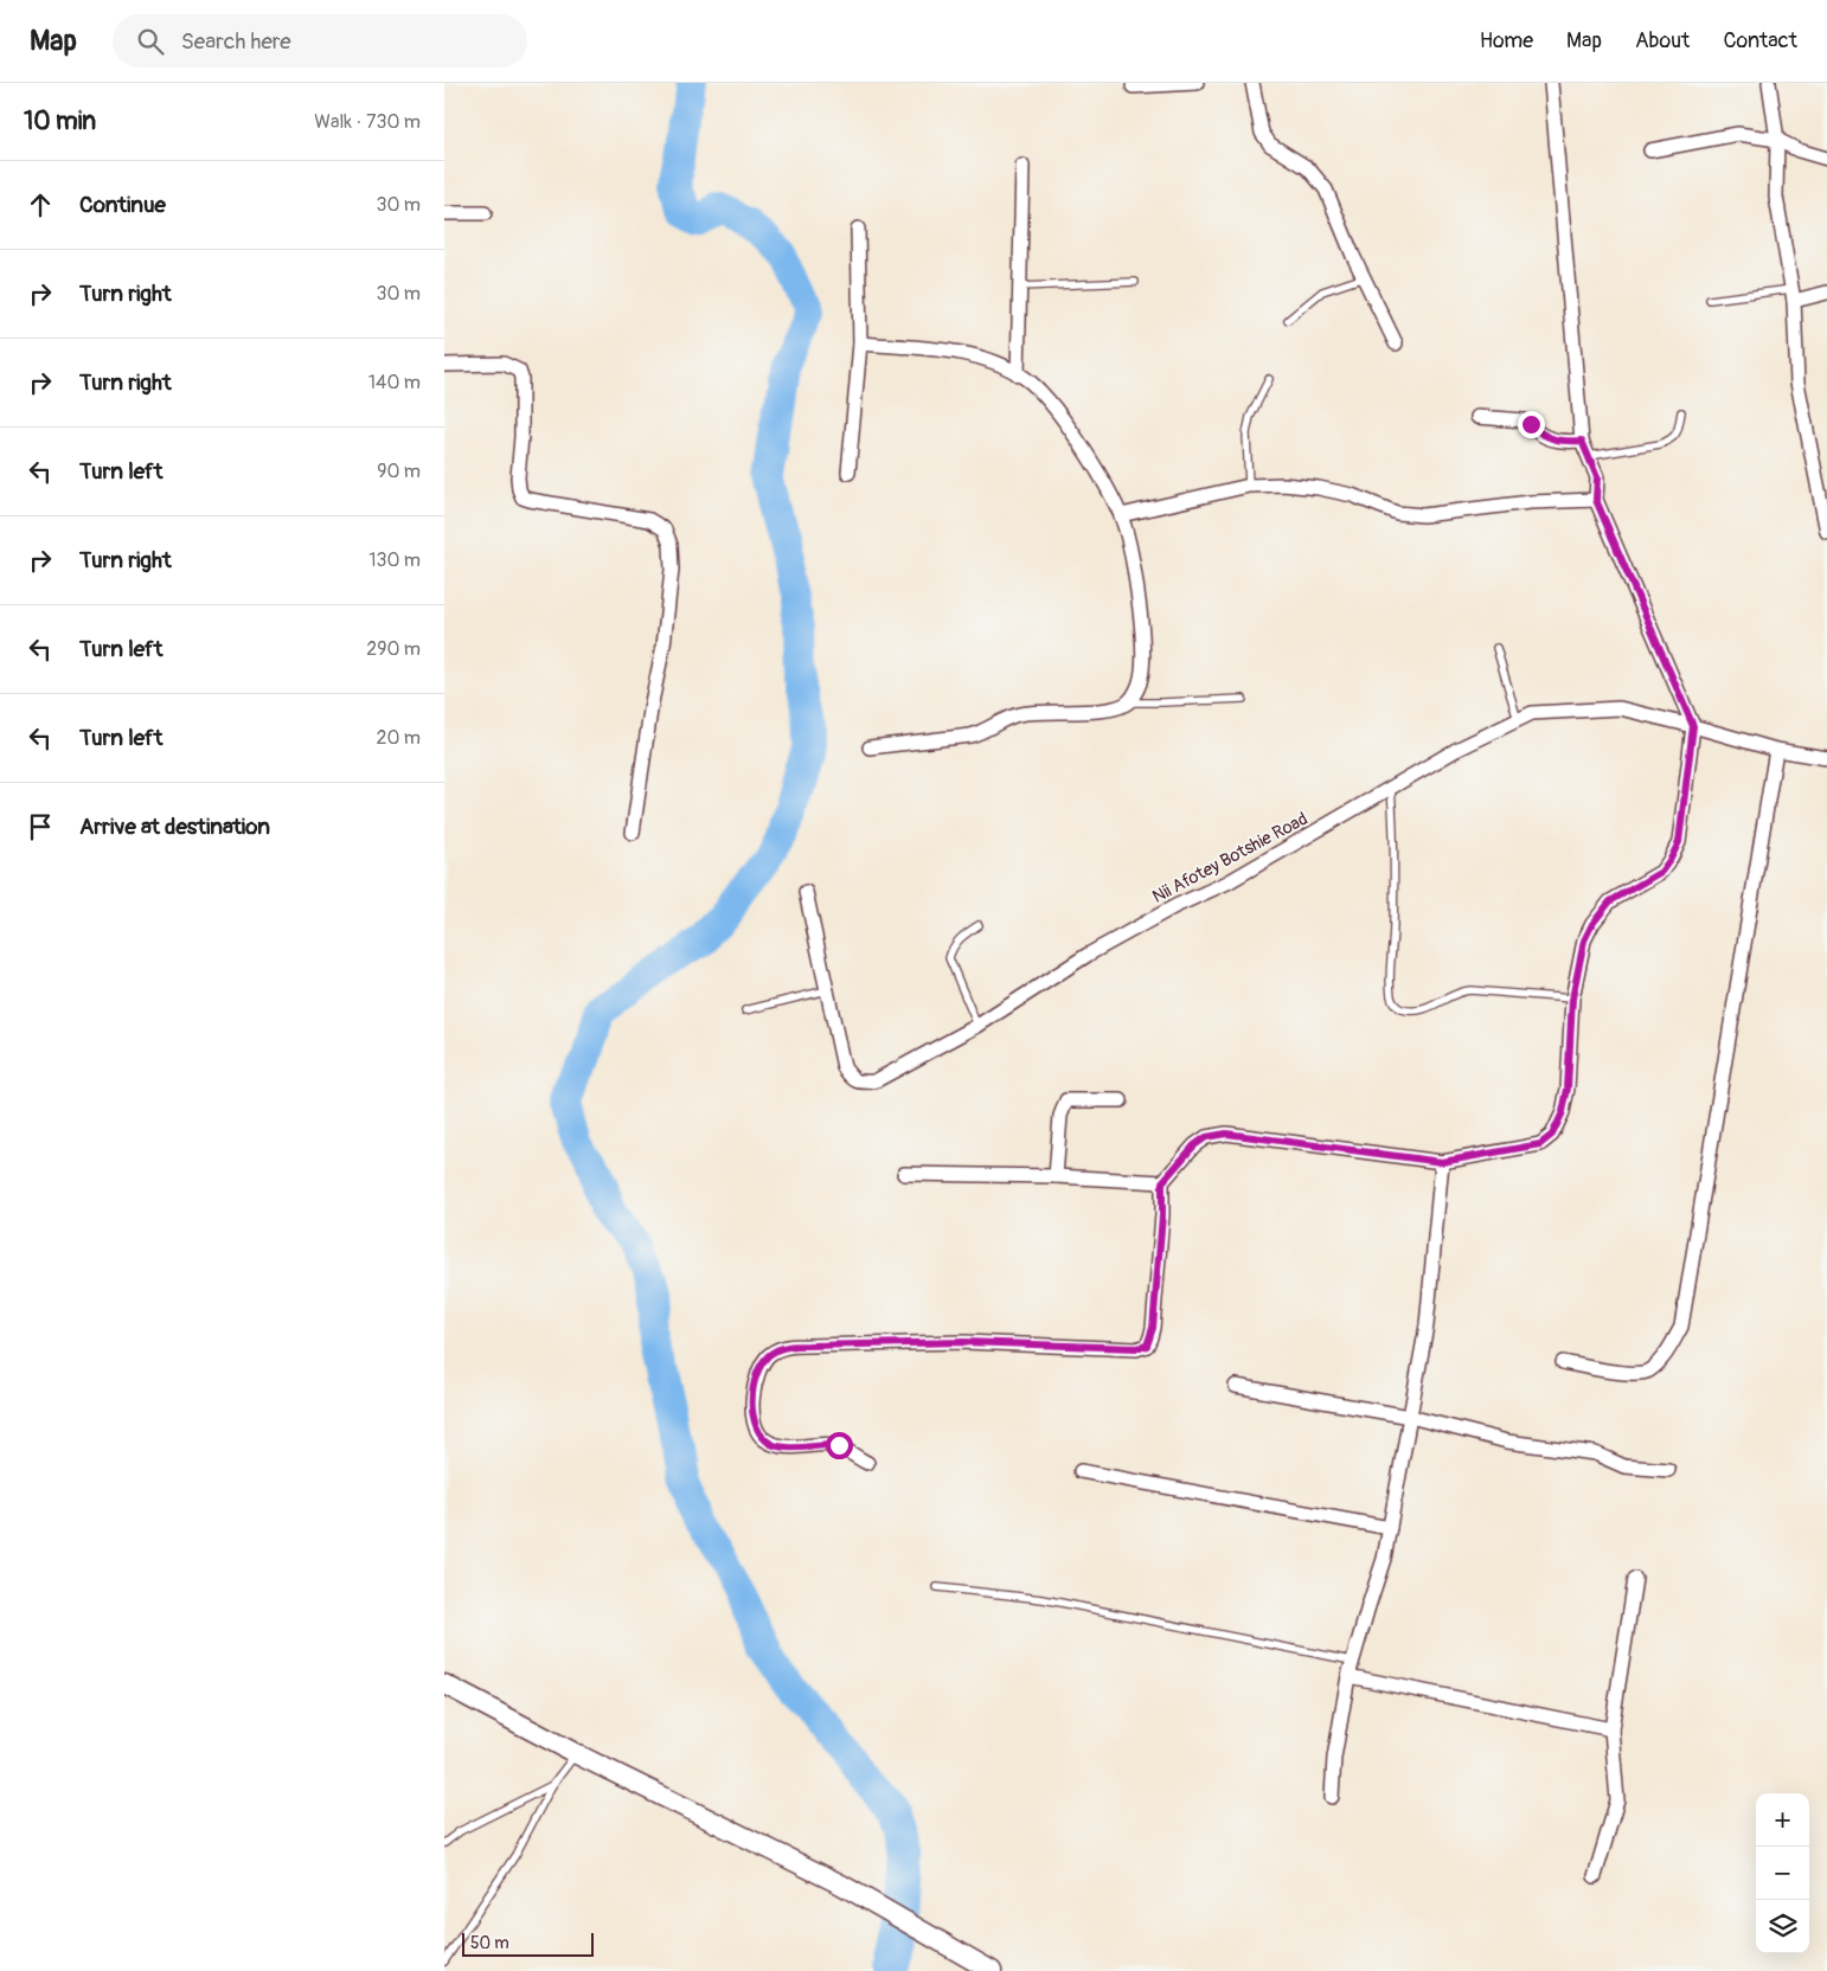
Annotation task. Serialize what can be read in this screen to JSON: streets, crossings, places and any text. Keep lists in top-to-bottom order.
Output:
{
  "streets": {
    "street": ["Nii Afotey Botshie Road"]
  },
  "scale_bar": "50 m",
  "page": {
    "header": "Map",
    "search": "Search here",
    "nav": [
      "Home",
      "Map",
      "About",
      "Contact"
    ],
    "heading": ["10 min", "Walk · 730 m"],
    "list": [
      ["Continue", "30 m"],
      ["Turn right", "30 m"],
      ["Turn right", "140 m"],
      ["Turn left", "90 m"],
      ["Turn right", "130 m"],
      ["Turn left", "290 m"],
      ["Turn left", "20 m"],
      "Arrive at destination"
    ],
    "map_buttons": ["+", "−"],
    "scale": "50 m"
  }
}
